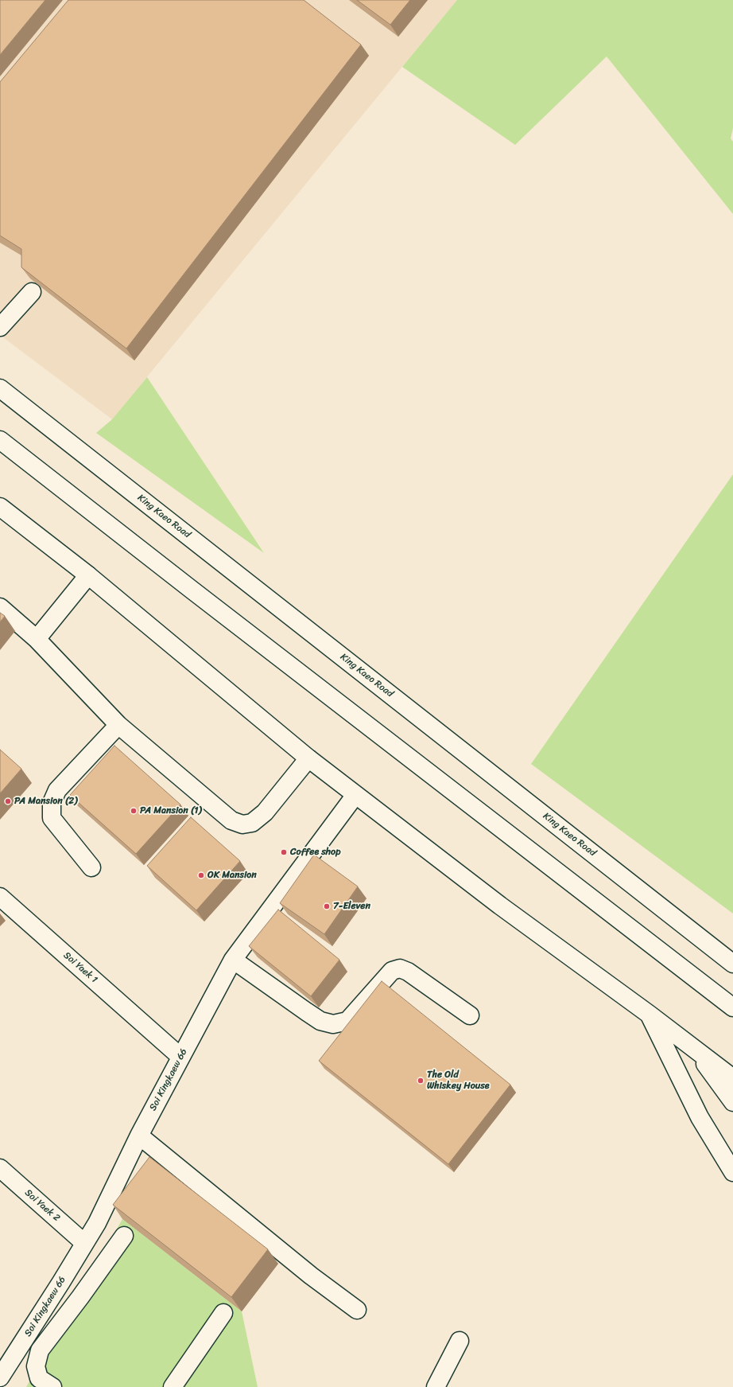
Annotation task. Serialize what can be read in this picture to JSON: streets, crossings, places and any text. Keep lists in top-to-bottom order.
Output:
{
  "streets": {
    "main road": ["King Kaeo Road", "Soi Kingkaew 66", "Soi Yaek 2"]
  },
  "crossings": [
    ["Soi Kingkaew 66", "Soi Yaek 2"]
  ],
  "places": [
    "PA Mansion (2)",
    "PA Mansion (1)",
    "Coffee shop",
    "OK Mansion",
    "7-Eleven",
    "The Old Whiskey House"
  ]
}
